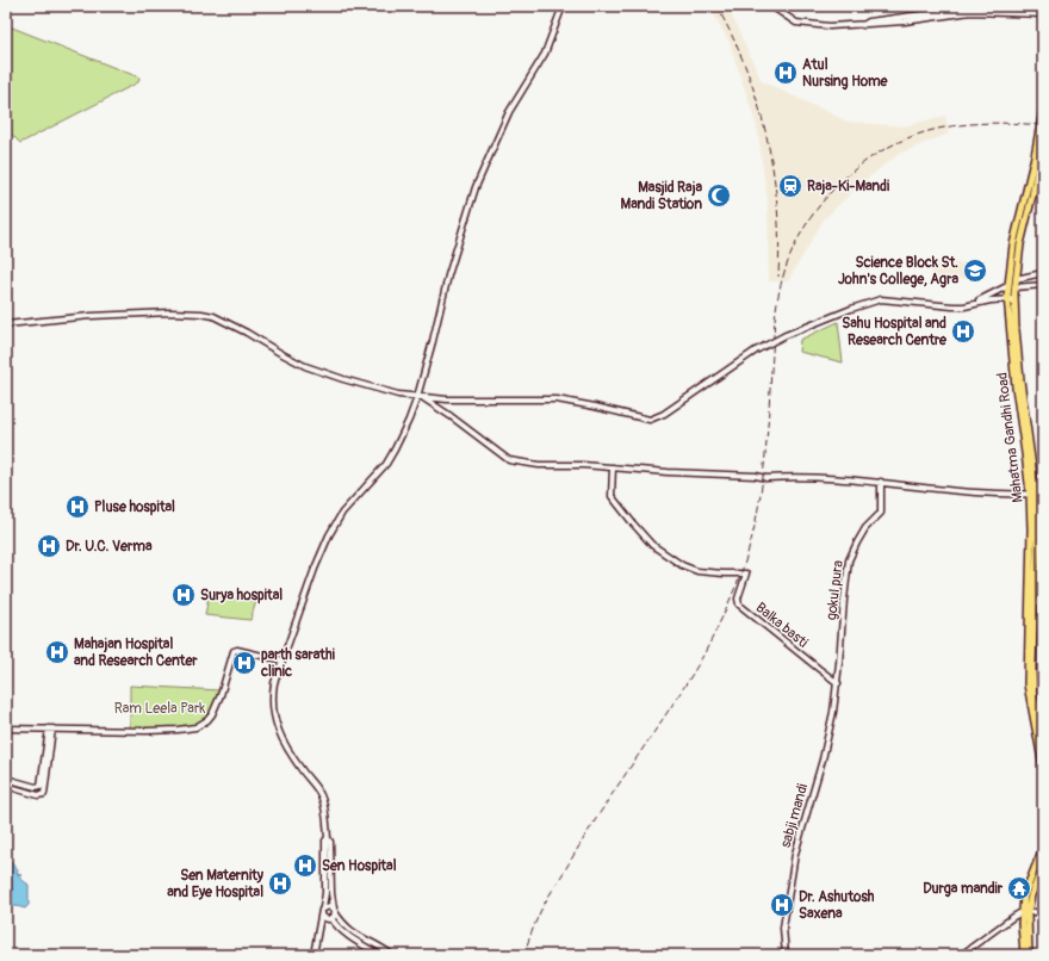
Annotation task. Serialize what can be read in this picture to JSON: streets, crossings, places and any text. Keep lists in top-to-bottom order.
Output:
{
  "streets": {
    "highway": ["Mahatma Gandhi Road"],
    "street": ["gokul pura", "Balka basti", "sabji mandi"]
  },
  "crossings": [
    ["gokul pura", "Balka basti"],
    ["gokul pura", "sabji mandi"],
    ["Balka basti", "sabji mandi"]
  ],
  "parks": ["Ram Leela Park"],
  "places": {
    "hospital": [
      "Atul Nursing Home",
      "Sahu Hospital and Research Centre",
      "Pluse hospital",
      "Dr. U.C. Verma",
      "Surya hospital",
      "Mahajan Hospital and Research Center",
      "parth sarathi clinic",
      "Sen Hospital",
      "Sen Maternity and Eye Hospital",
      "Dr. Ashutosh Saxena"
    ],
    "station": ["Raja-Ki-Mandi"],
    "mosque": ["Masjid Raja Mandi Station"],
    "school or university": ["Science Block St. John's College, Agra"],
    "temple": ["Durga mandir"]
  }
}
